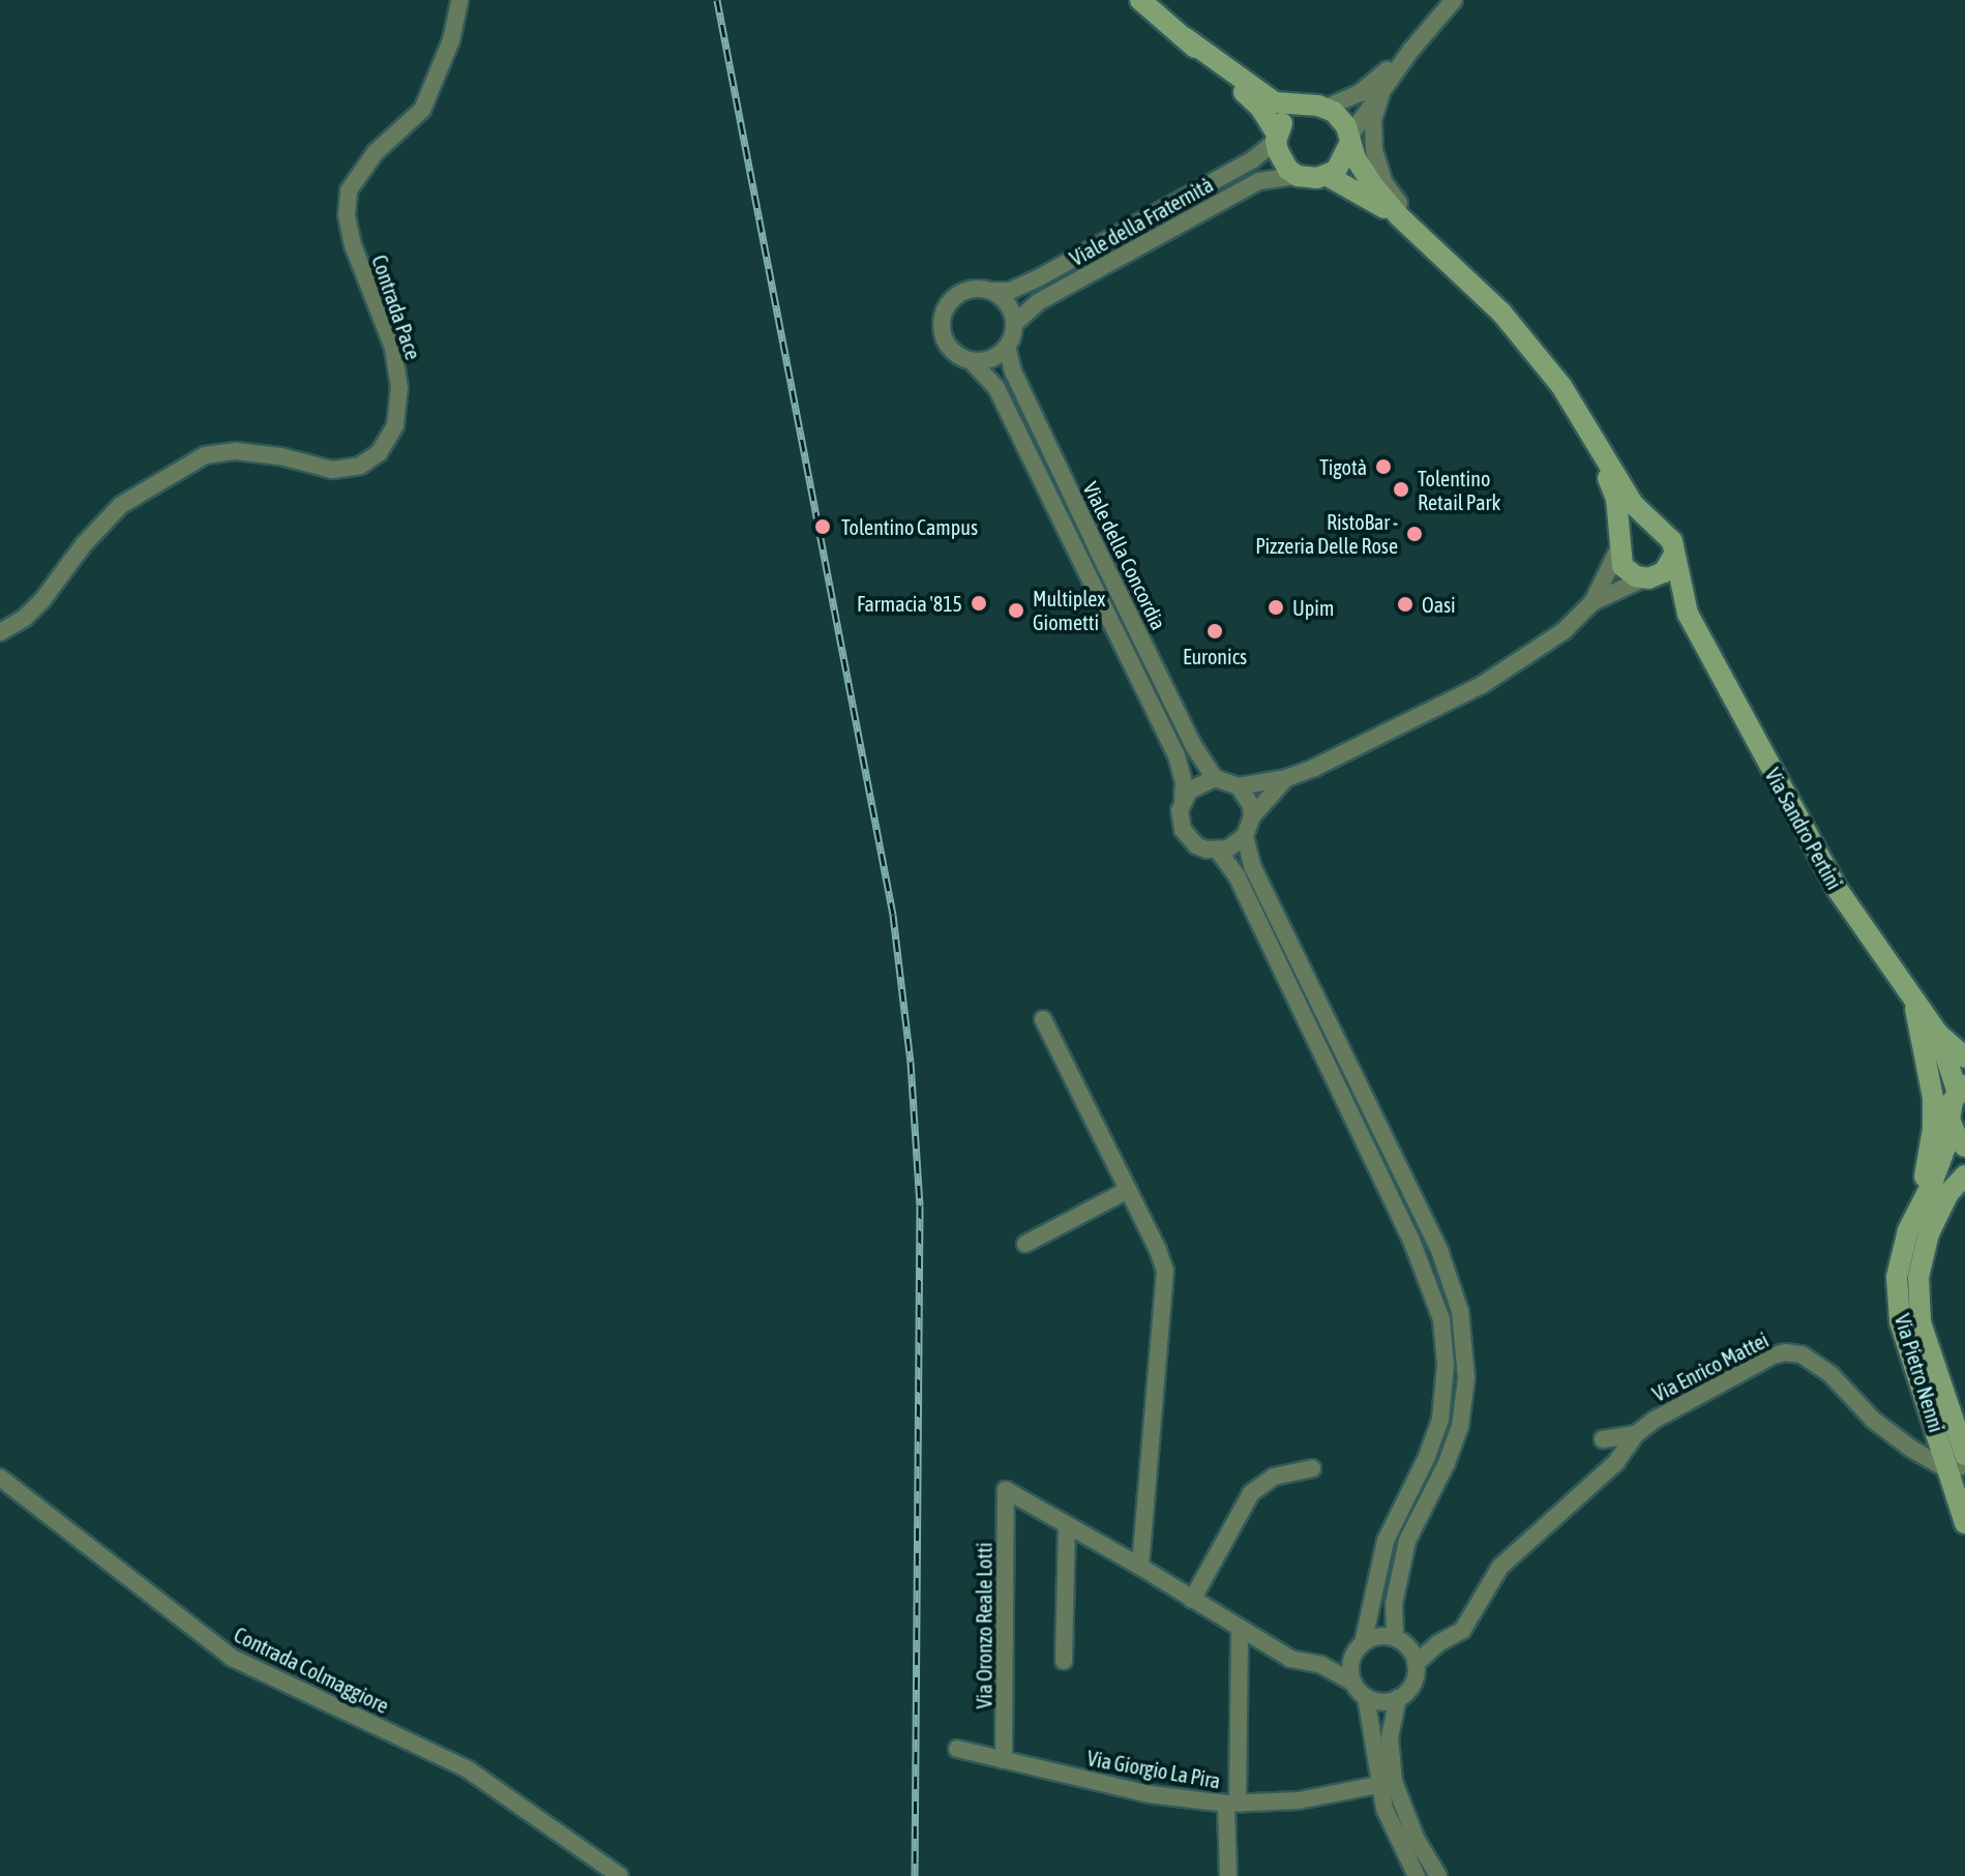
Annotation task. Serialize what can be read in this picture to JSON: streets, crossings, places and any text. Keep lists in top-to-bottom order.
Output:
{
  "streets": {
    "main road": ["Via Sandro Pertini", "Via Pietro Nenni"],
    "street": [
      "Viale della Fraternità",
      "Contrada Pace",
      "Viale della Concordia",
      "Via Enrico Mattei",
      "Via Oronzo Reale Lotti",
      "Contrada Colmaggiore",
      "Via Giorgio La Pira"
    ]
  },
  "crossings": [
    ["Viale della Fraternità", "Viale della Concordia"],
    ["Viale della Fraternità", "Via Sandro Pertini"],
    ["Via Sandro Pertini", "Via Pietro Nenni"],
    ["Via Enrico Mattei", "Via Pietro Nenni"],
    ["Via Oronzo Reale Lotti", "Via Giorgio La Pira"]
  ],
  "places": [
    "Tigotà",
    "Tolentino Retail Park",
    "Tolentino Campus",
    "RistoBar - Pizzeria Delle Rose",
    "Farmacia '815",
    "Oasi",
    "Upim",
    "Multiplex Giometti",
    "Euronics"
  ]
}
